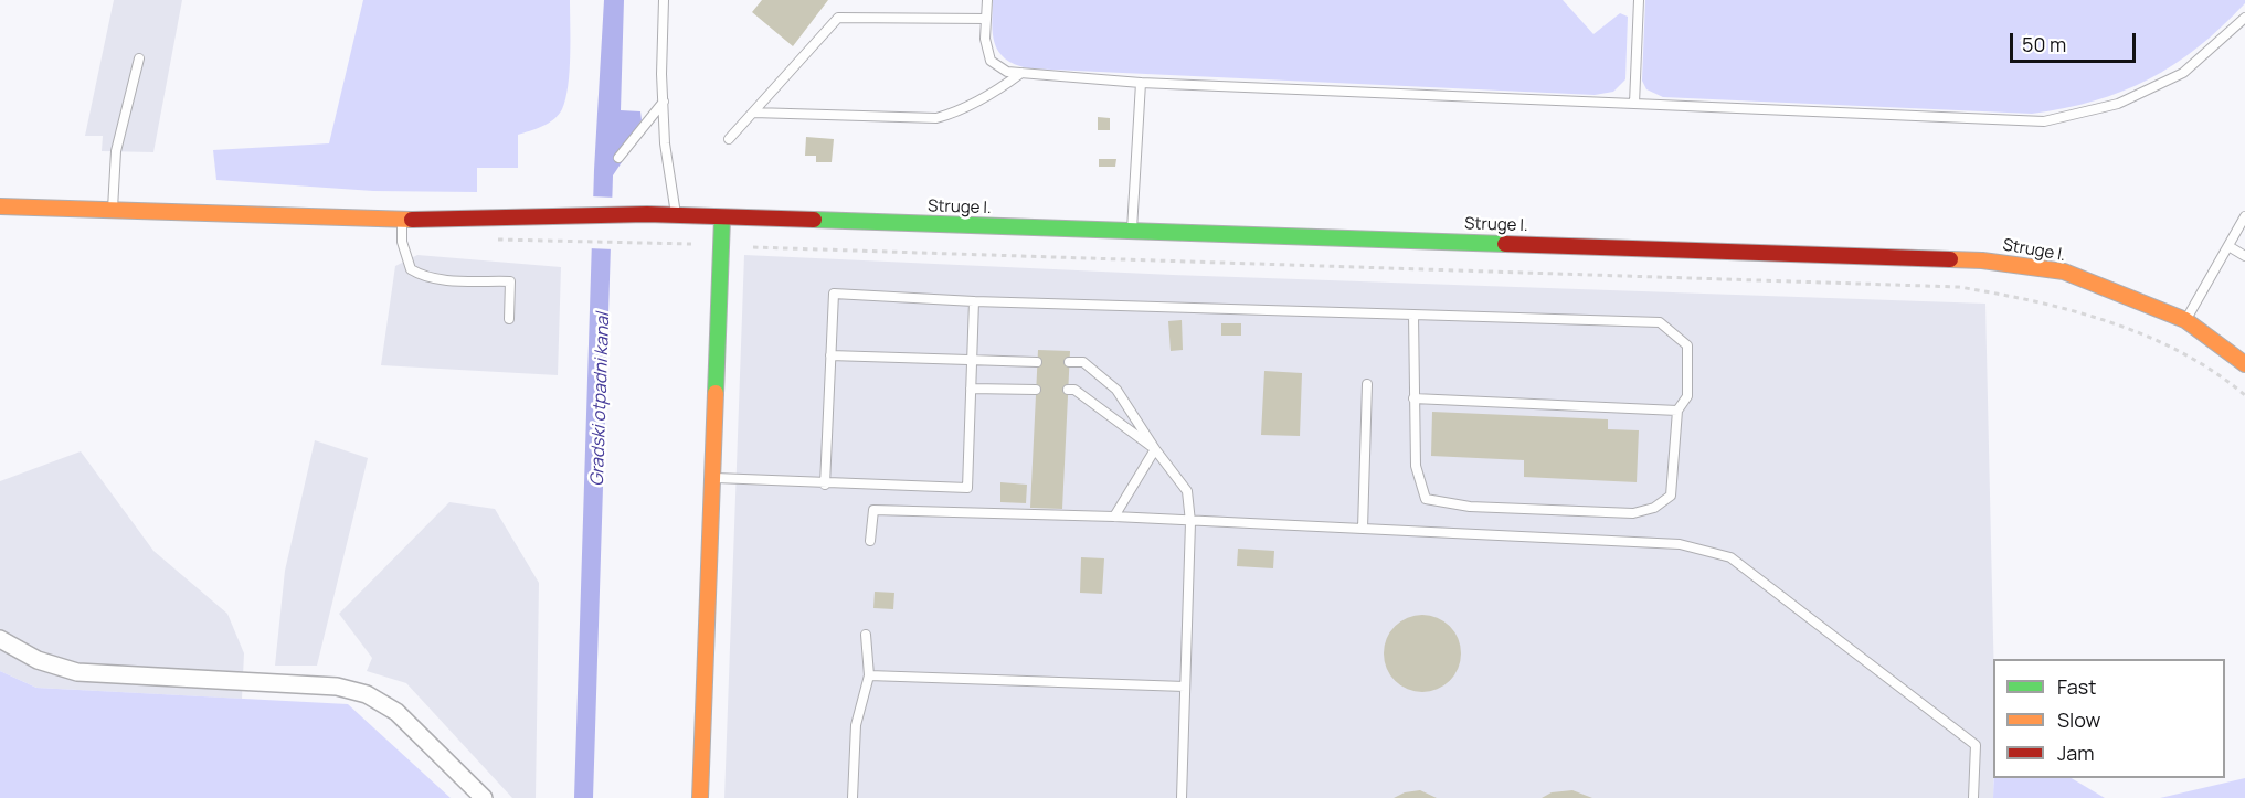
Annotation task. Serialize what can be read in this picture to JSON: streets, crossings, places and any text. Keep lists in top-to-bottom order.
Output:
{
  "streets": {
    "street": ["Struge I."]
  },
  "water": ["Gradski otpadni kanal"],
  "legend": ["Fast", "Slow", "Jam"],
  "scale_bar": "50 m"
}
